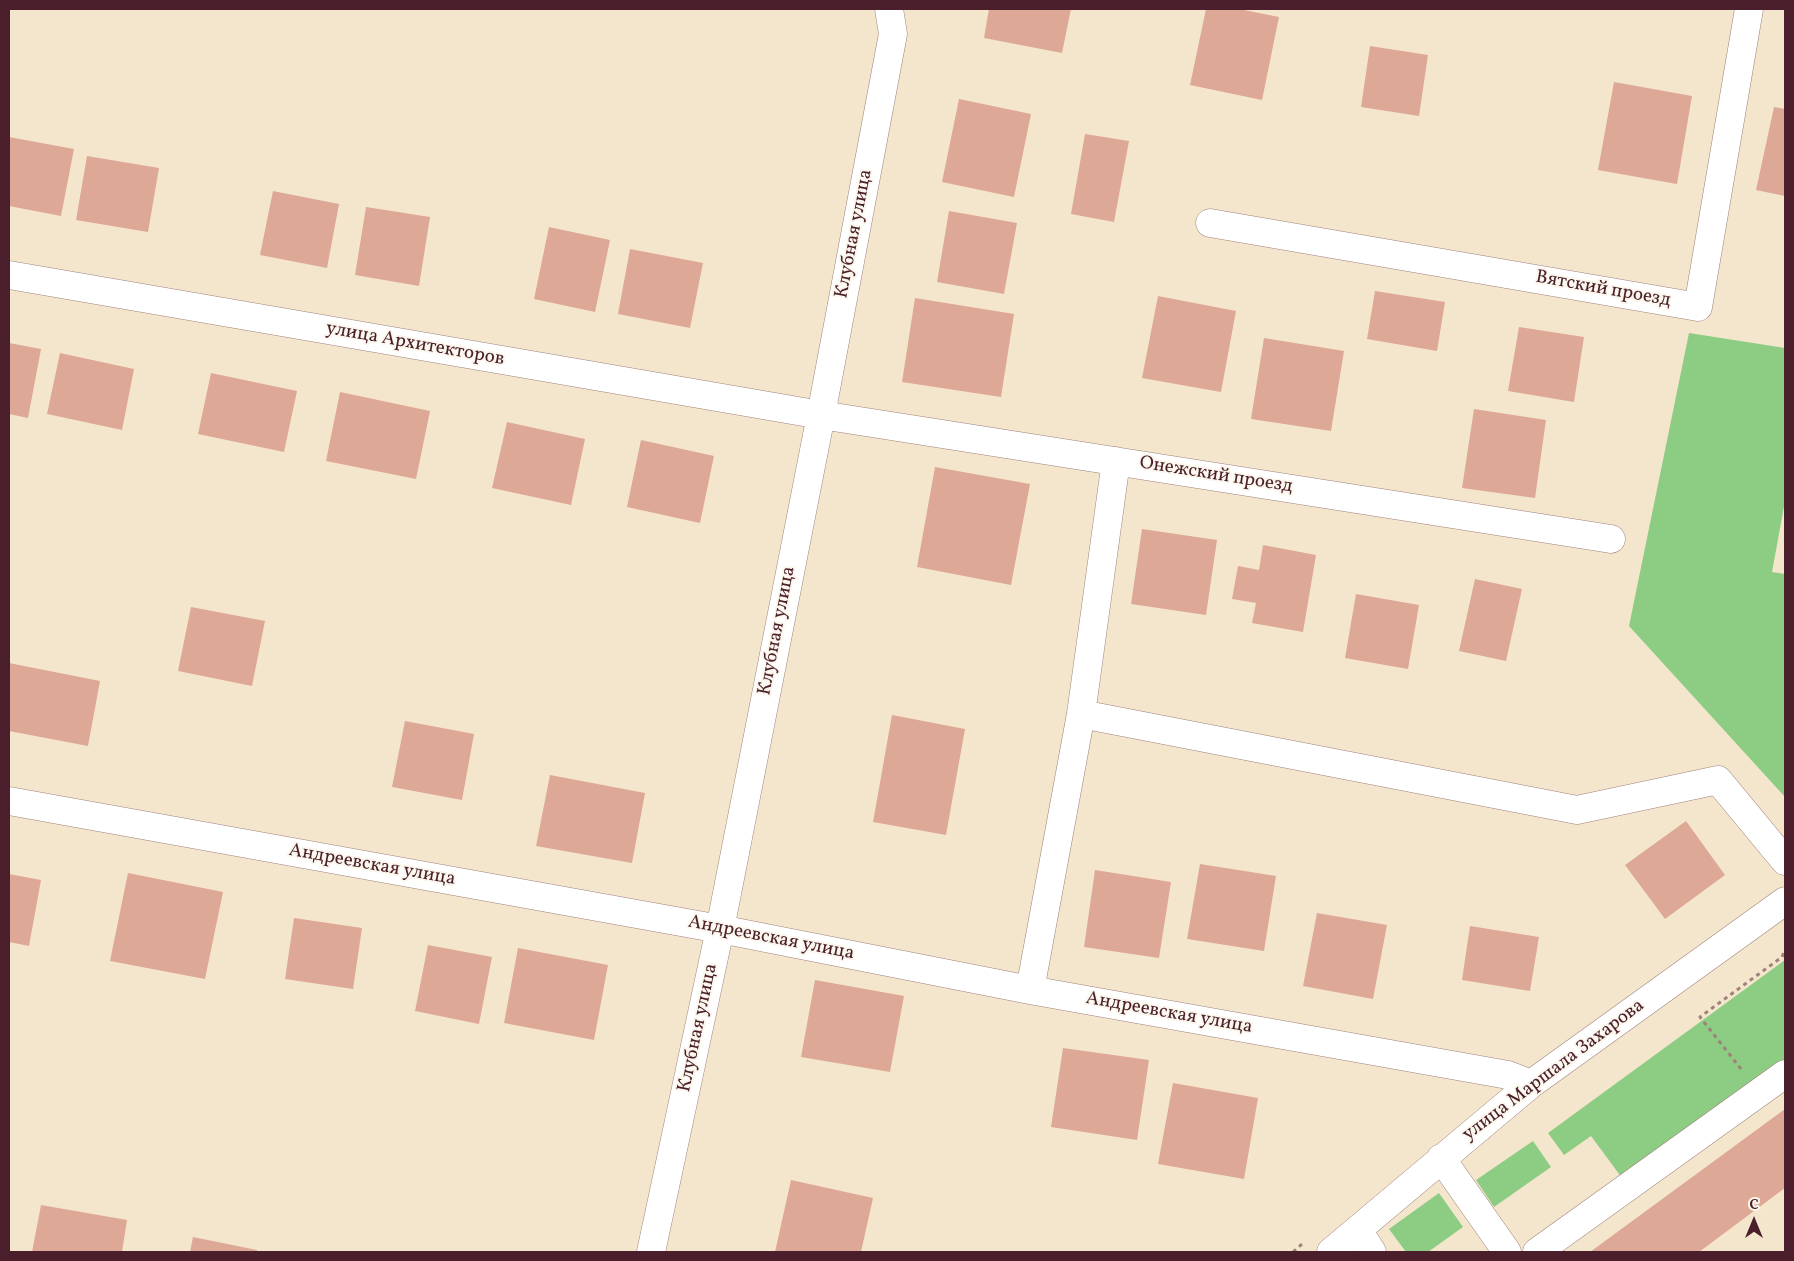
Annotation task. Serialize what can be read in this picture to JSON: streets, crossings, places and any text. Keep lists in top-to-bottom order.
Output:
{
  "streets": {
    "street": [
      "Клубная улица",
      "Вятский проезд",
      "улица Архитекторов",
      "Онежский проезд",
      "Андреевская улица",
      "улица Маршала Захарова"
    ]
  },
  "crossings": [
    ["Клубная улица", "улица Архитекторов"],
    ["Клубная улица", "Онежский проезд"],
    ["Клубная улица", "Андреевская улица"],
    ["улица Архитекторов", "Онежский проезд"],
    ["Андреевская улица", "улица Маршала Захарова"]
  ],
  "north": "top"
}
